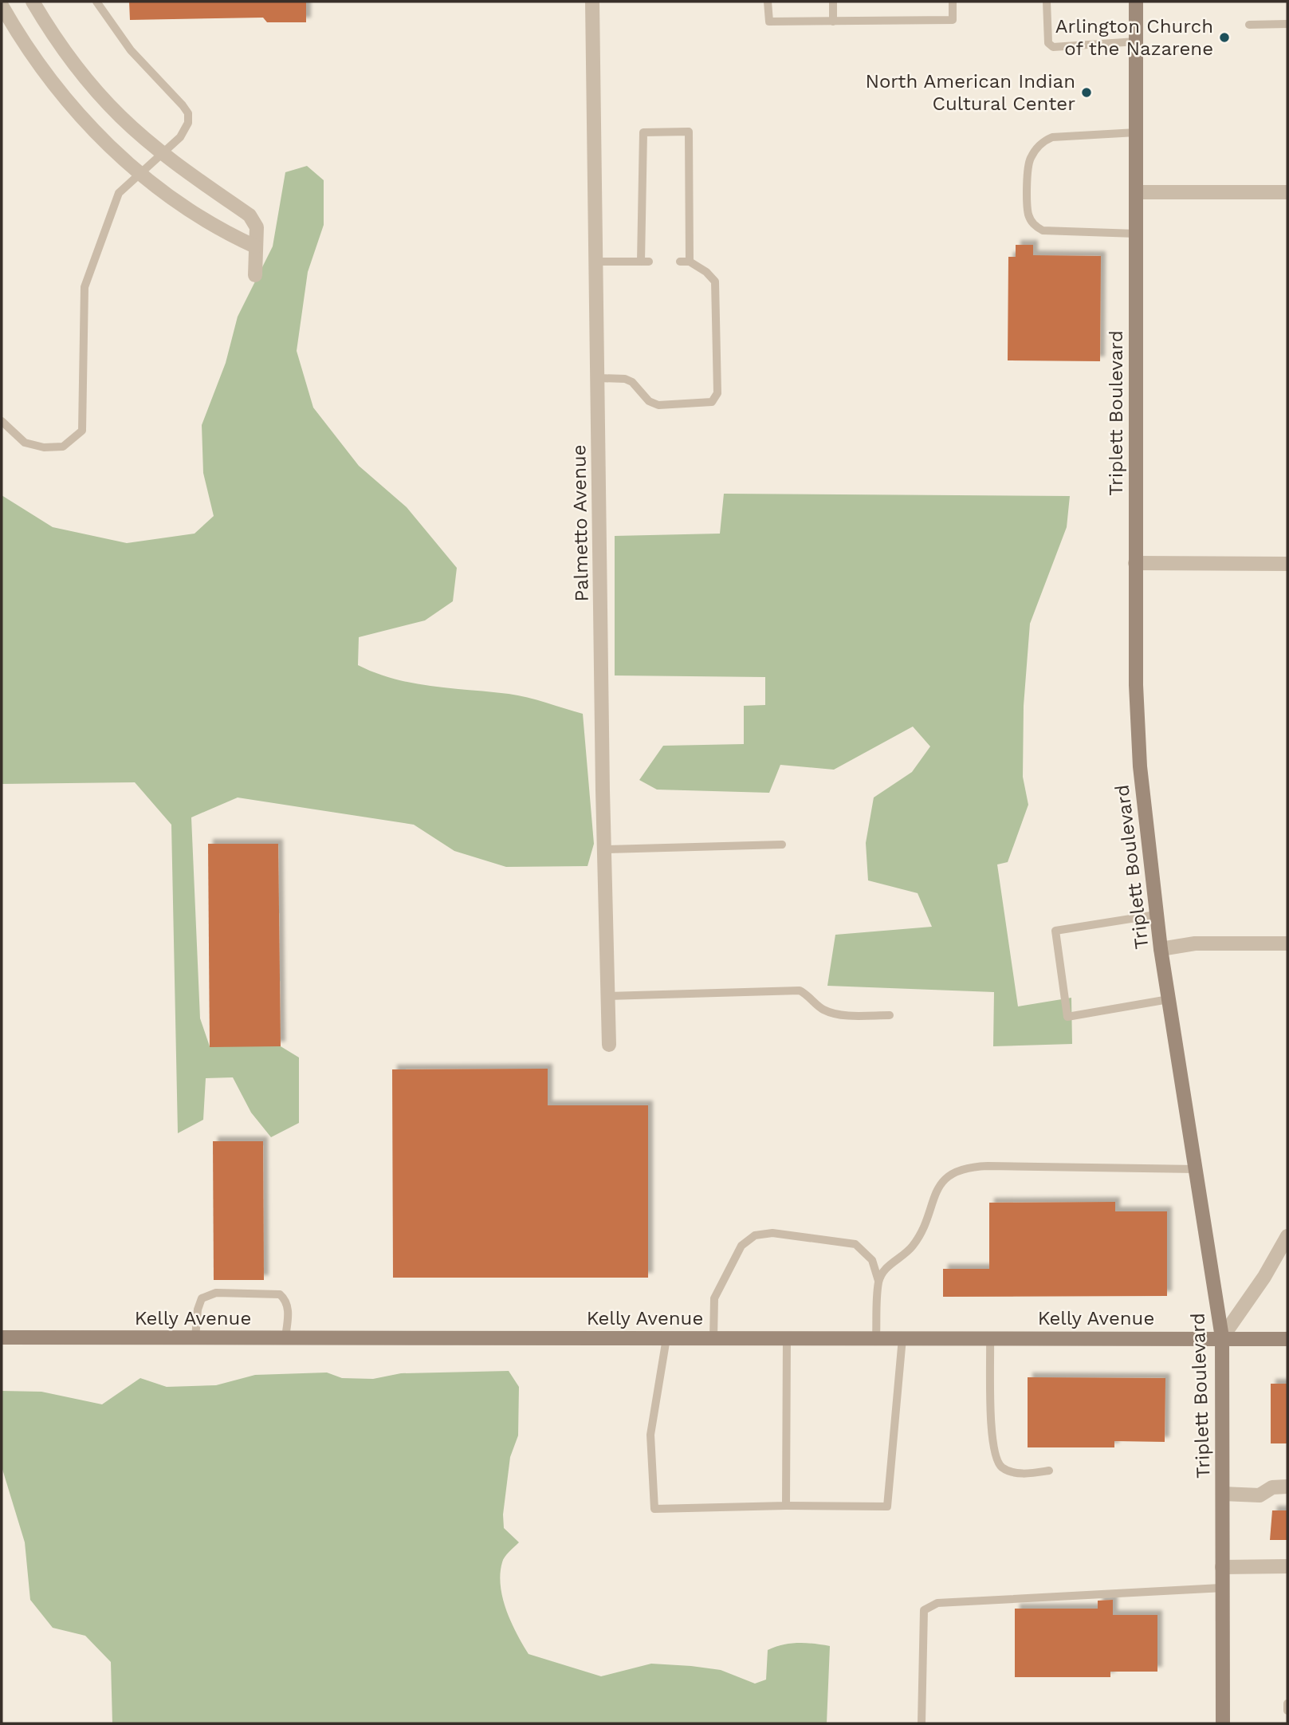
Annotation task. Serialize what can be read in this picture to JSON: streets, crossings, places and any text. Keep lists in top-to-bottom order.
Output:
{
  "streets": {
    "main road": ["Triplett Boulevard", "Kelly Avenue"],
    "street": ["Palmetto Avenue"]
  },
  "crossings": [
    ["Triplett Boulevard", "Kelly Avenue"]
  ],
  "places": ["Arlington Church of the Nazarene", "North American Indian Cultural Center"]
}
